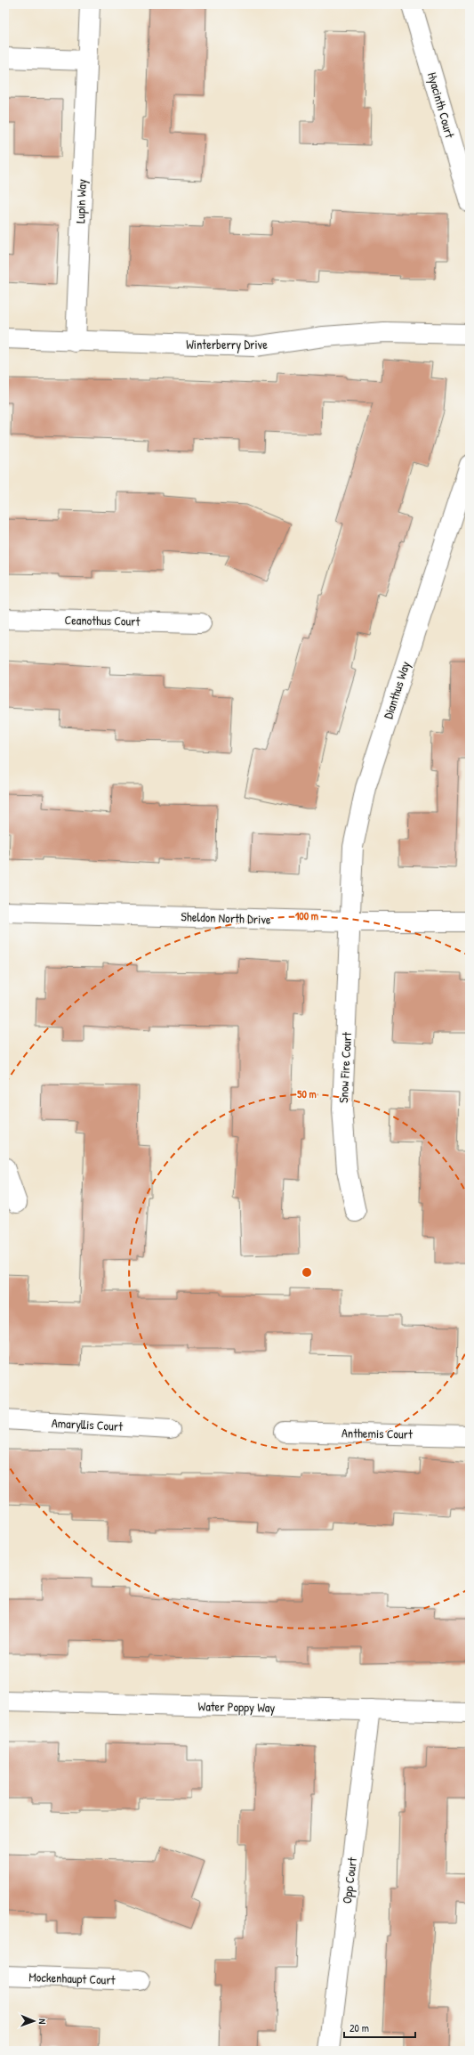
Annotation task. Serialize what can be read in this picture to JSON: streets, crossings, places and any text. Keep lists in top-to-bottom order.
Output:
{
  "streets": {
    "street": [
      "Hyacinth Court",
      "Lupin Way",
      "Winterberry Drive",
      "Ceanothus Court",
      "Dianthus Way",
      "Sheldon North Drive",
      "Snow Fire Court",
      "Amaryllis Court",
      "Anthemis Court",
      "Water Poppy Way",
      "Opp Court",
      "Mockenhaupt Court"
    ]
  },
  "crossings": [
    ["Lupin Way", "Winterberry Drive"],
    ["Dianthus Way", "Sheldon North Drive"],
    ["Dianthus Way", "Snow Fire Court"],
    ["Sheldon North Drive", "Snow Fire Court"],
    ["Water Poppy Way", "Opp Court"]
  ],
  "scale_bar": "20 m",
  "north": "right",
  "rings": ["100 m", "50 m"]
}
